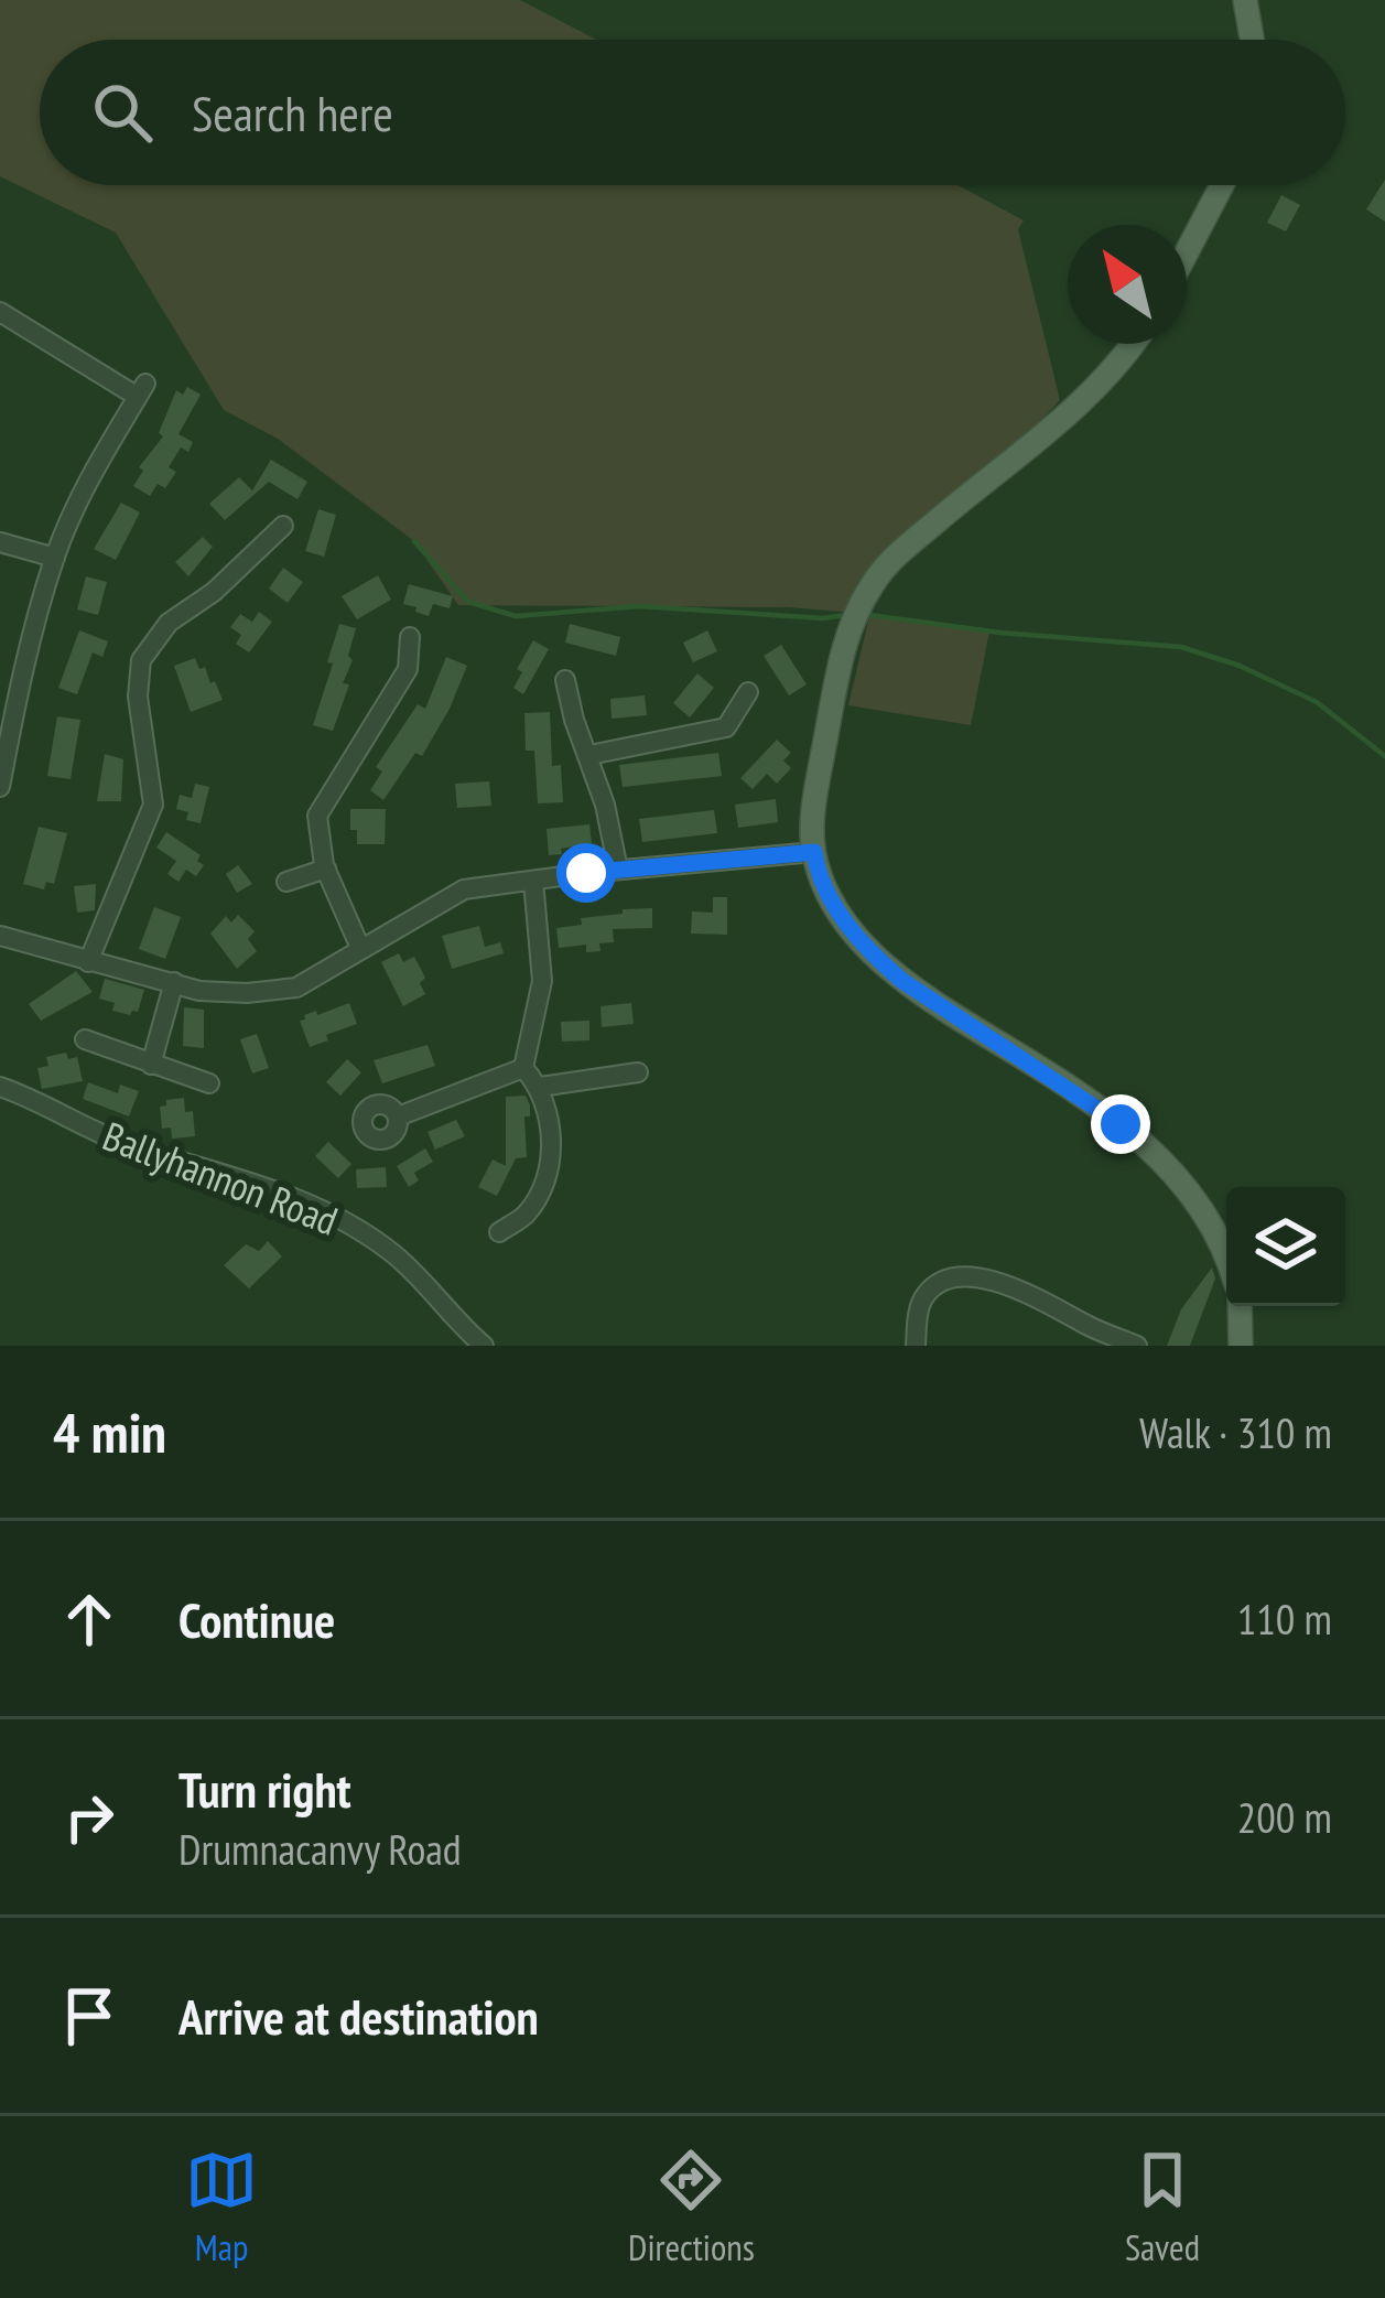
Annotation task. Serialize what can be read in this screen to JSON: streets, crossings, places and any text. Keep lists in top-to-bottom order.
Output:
{
  "streets": {
    "street": ["Ballyhannon Road"]
  },
  "north": "top left",
  "page": {
    "search": "Search here",
    "heading": ["4 min", "Walk · 310 m"],
    "list": [
      ["Continue", "110 m"],
      ["Turn right", "Drumnacanvy Road", "200 m"],
      "Arrive at destination"
    ],
    "nav": ["Map", "Directions", "Saved"]
  }
}
